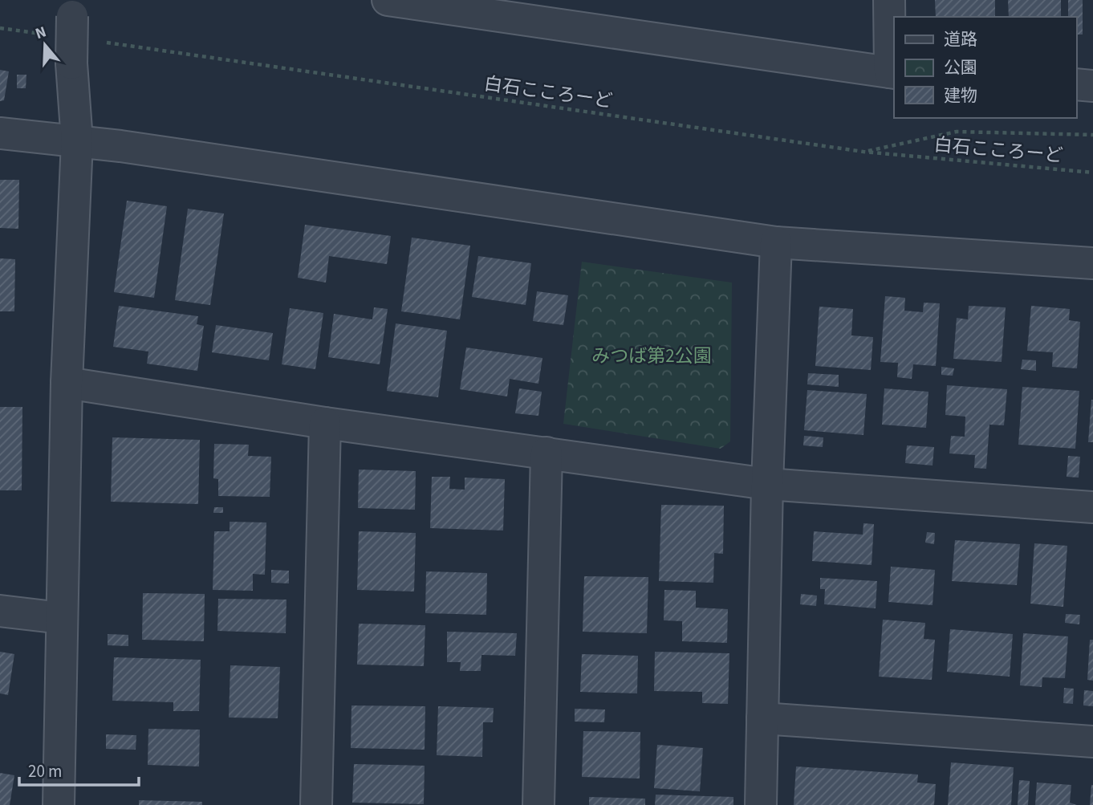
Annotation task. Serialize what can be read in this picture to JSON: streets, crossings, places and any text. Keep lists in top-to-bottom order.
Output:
{
  "streets": {
    "path": ["白石こころーど"]
  },
  "parks": ["みつば第2公園"],
  "legend": ["道路", "公園", "建物"],
  "scale_bar": "20 m",
  "north": "top"
}
